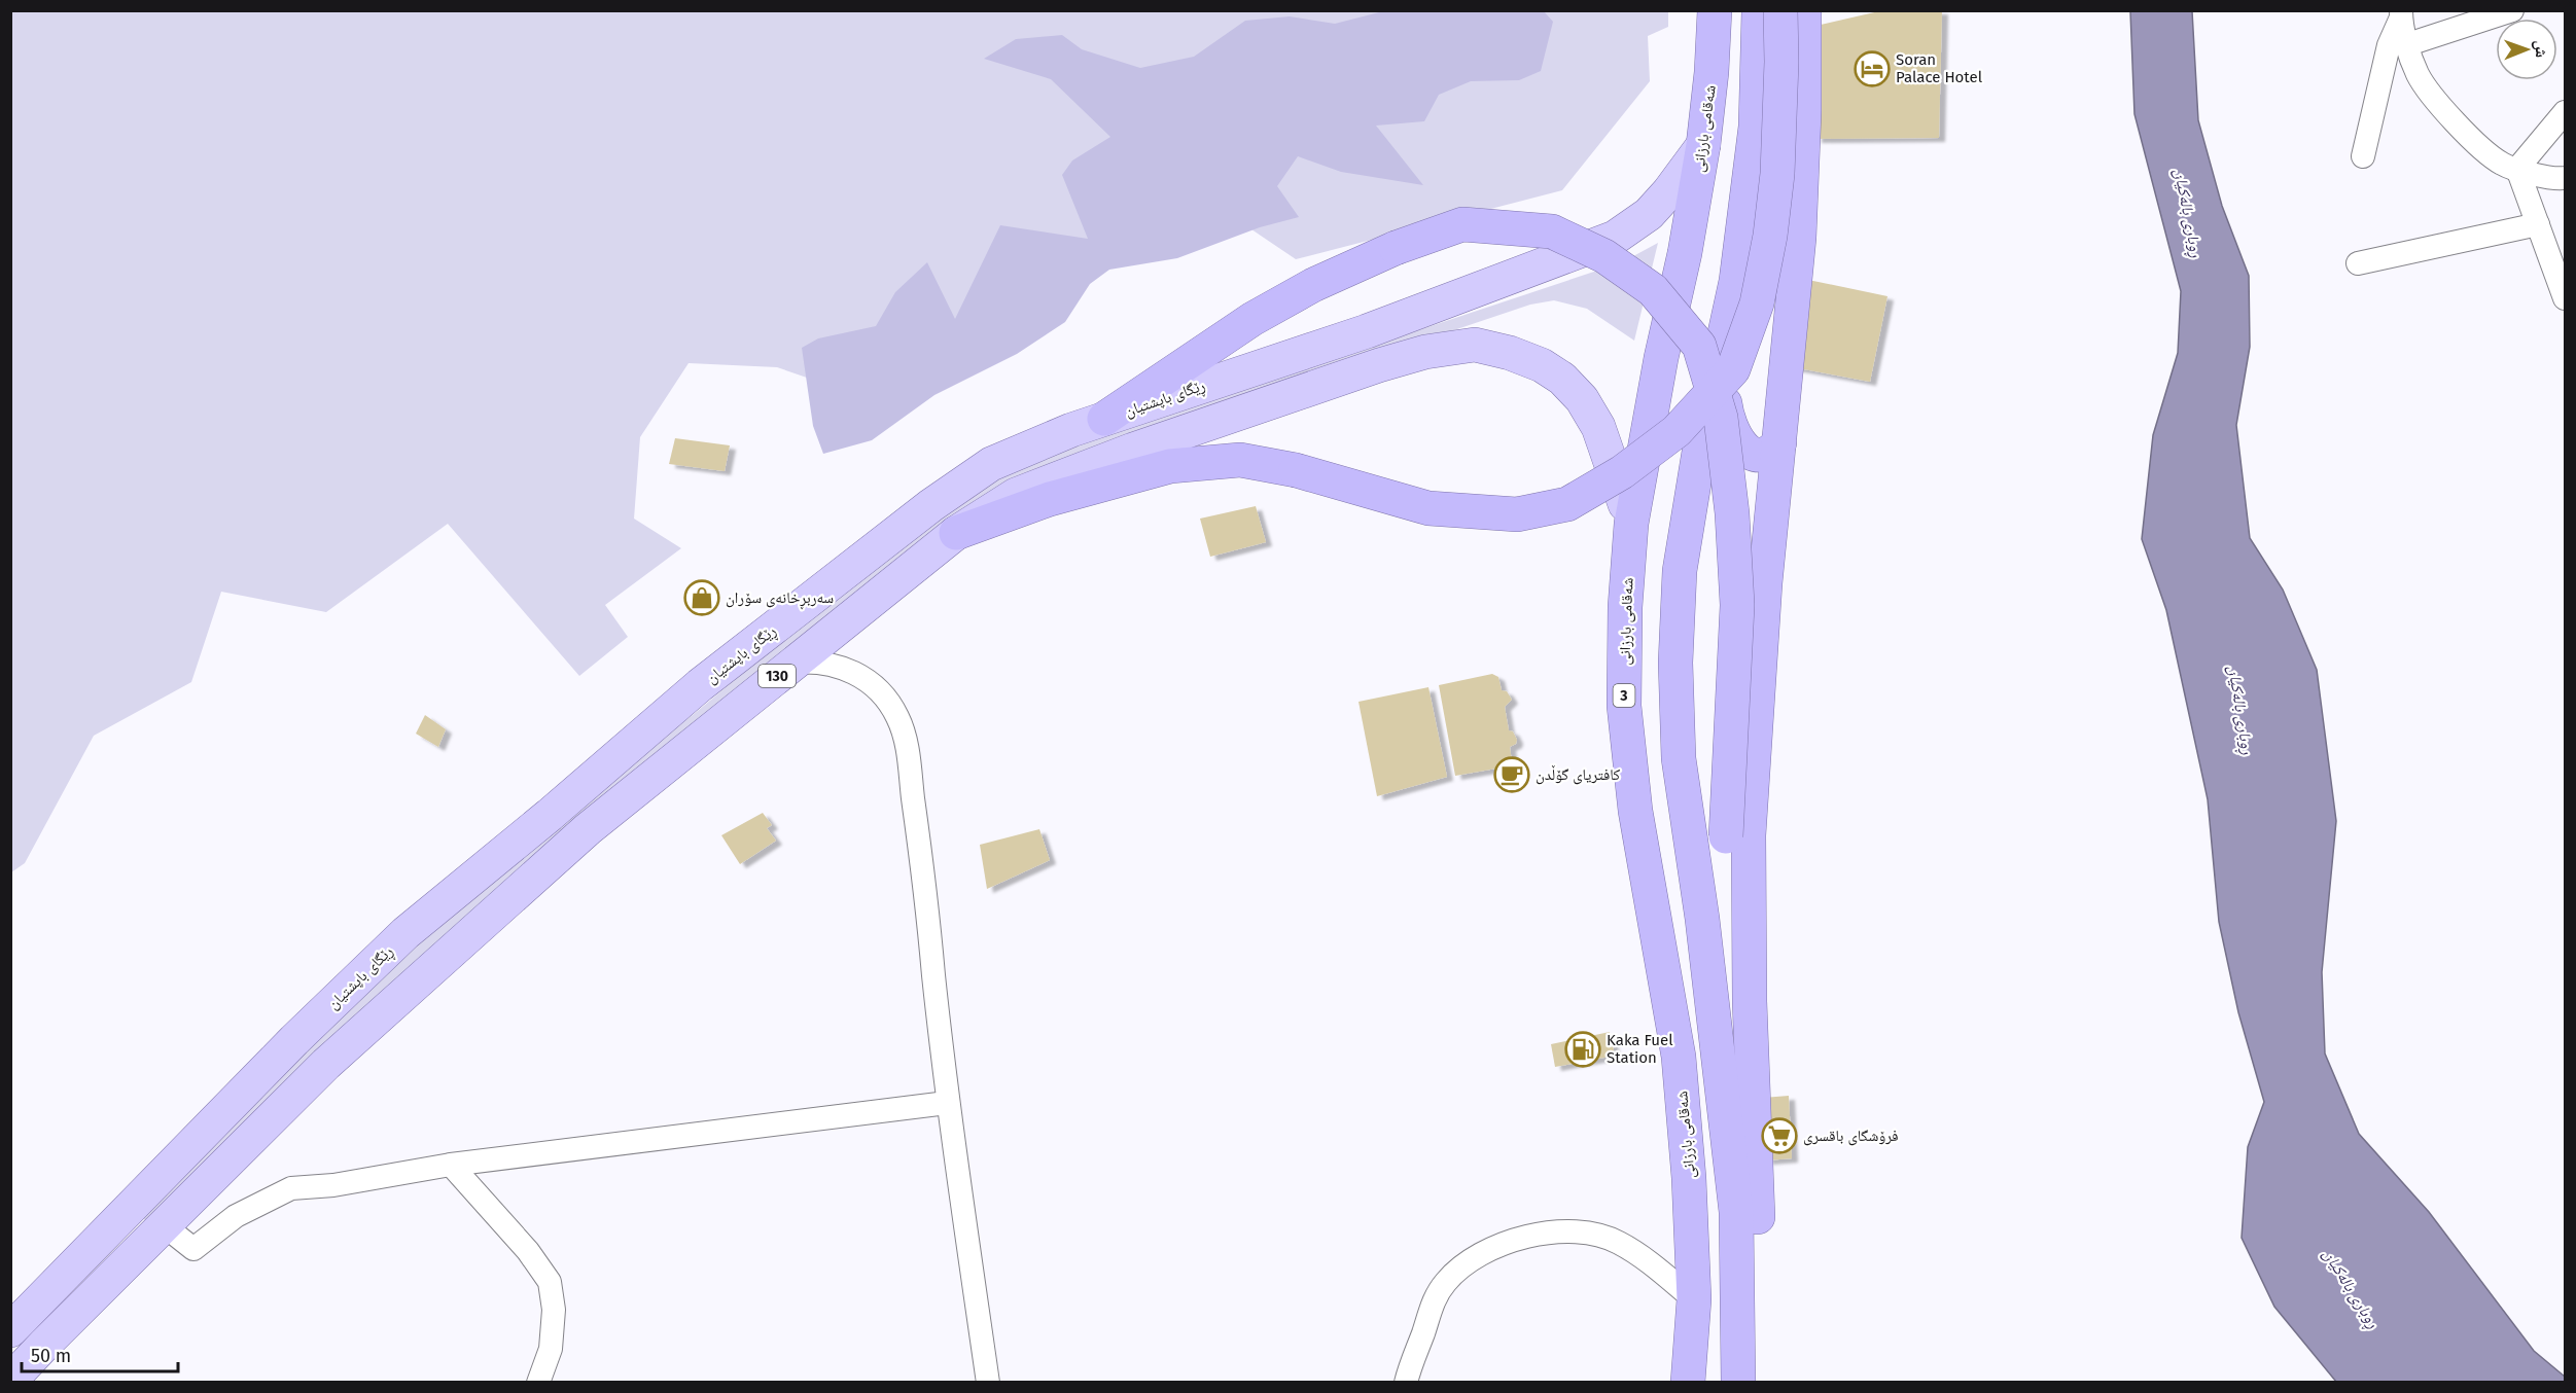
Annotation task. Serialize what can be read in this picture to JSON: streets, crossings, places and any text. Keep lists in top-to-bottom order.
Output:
{
  "streets": {
    "highway": ["شەقامی بارزانی", "3"],
    "main road": ["ڕێگای باپشتیان", "130"]
  },
  "crossings": [
    ["شەقامی بارزانی", "ڕێگای باپشتیان"],
    ["شەقامی بارزانی", "130"]
  ],
  "water": ["ڕوباری بالەکیان"],
  "places": {
    "hotel": ["Soran Palace Hotel"],
    "shop": ["سەربڕخانەی سۆران"],
    "cafe": ["کافتریای گۆڵدن"],
    "fuel station": ["Kaka Fuel Station"],
    "supermarket": ["فرۆشگای باقسری"]
  },
  "scale_bar": "50 m",
  "north": "right"
}
